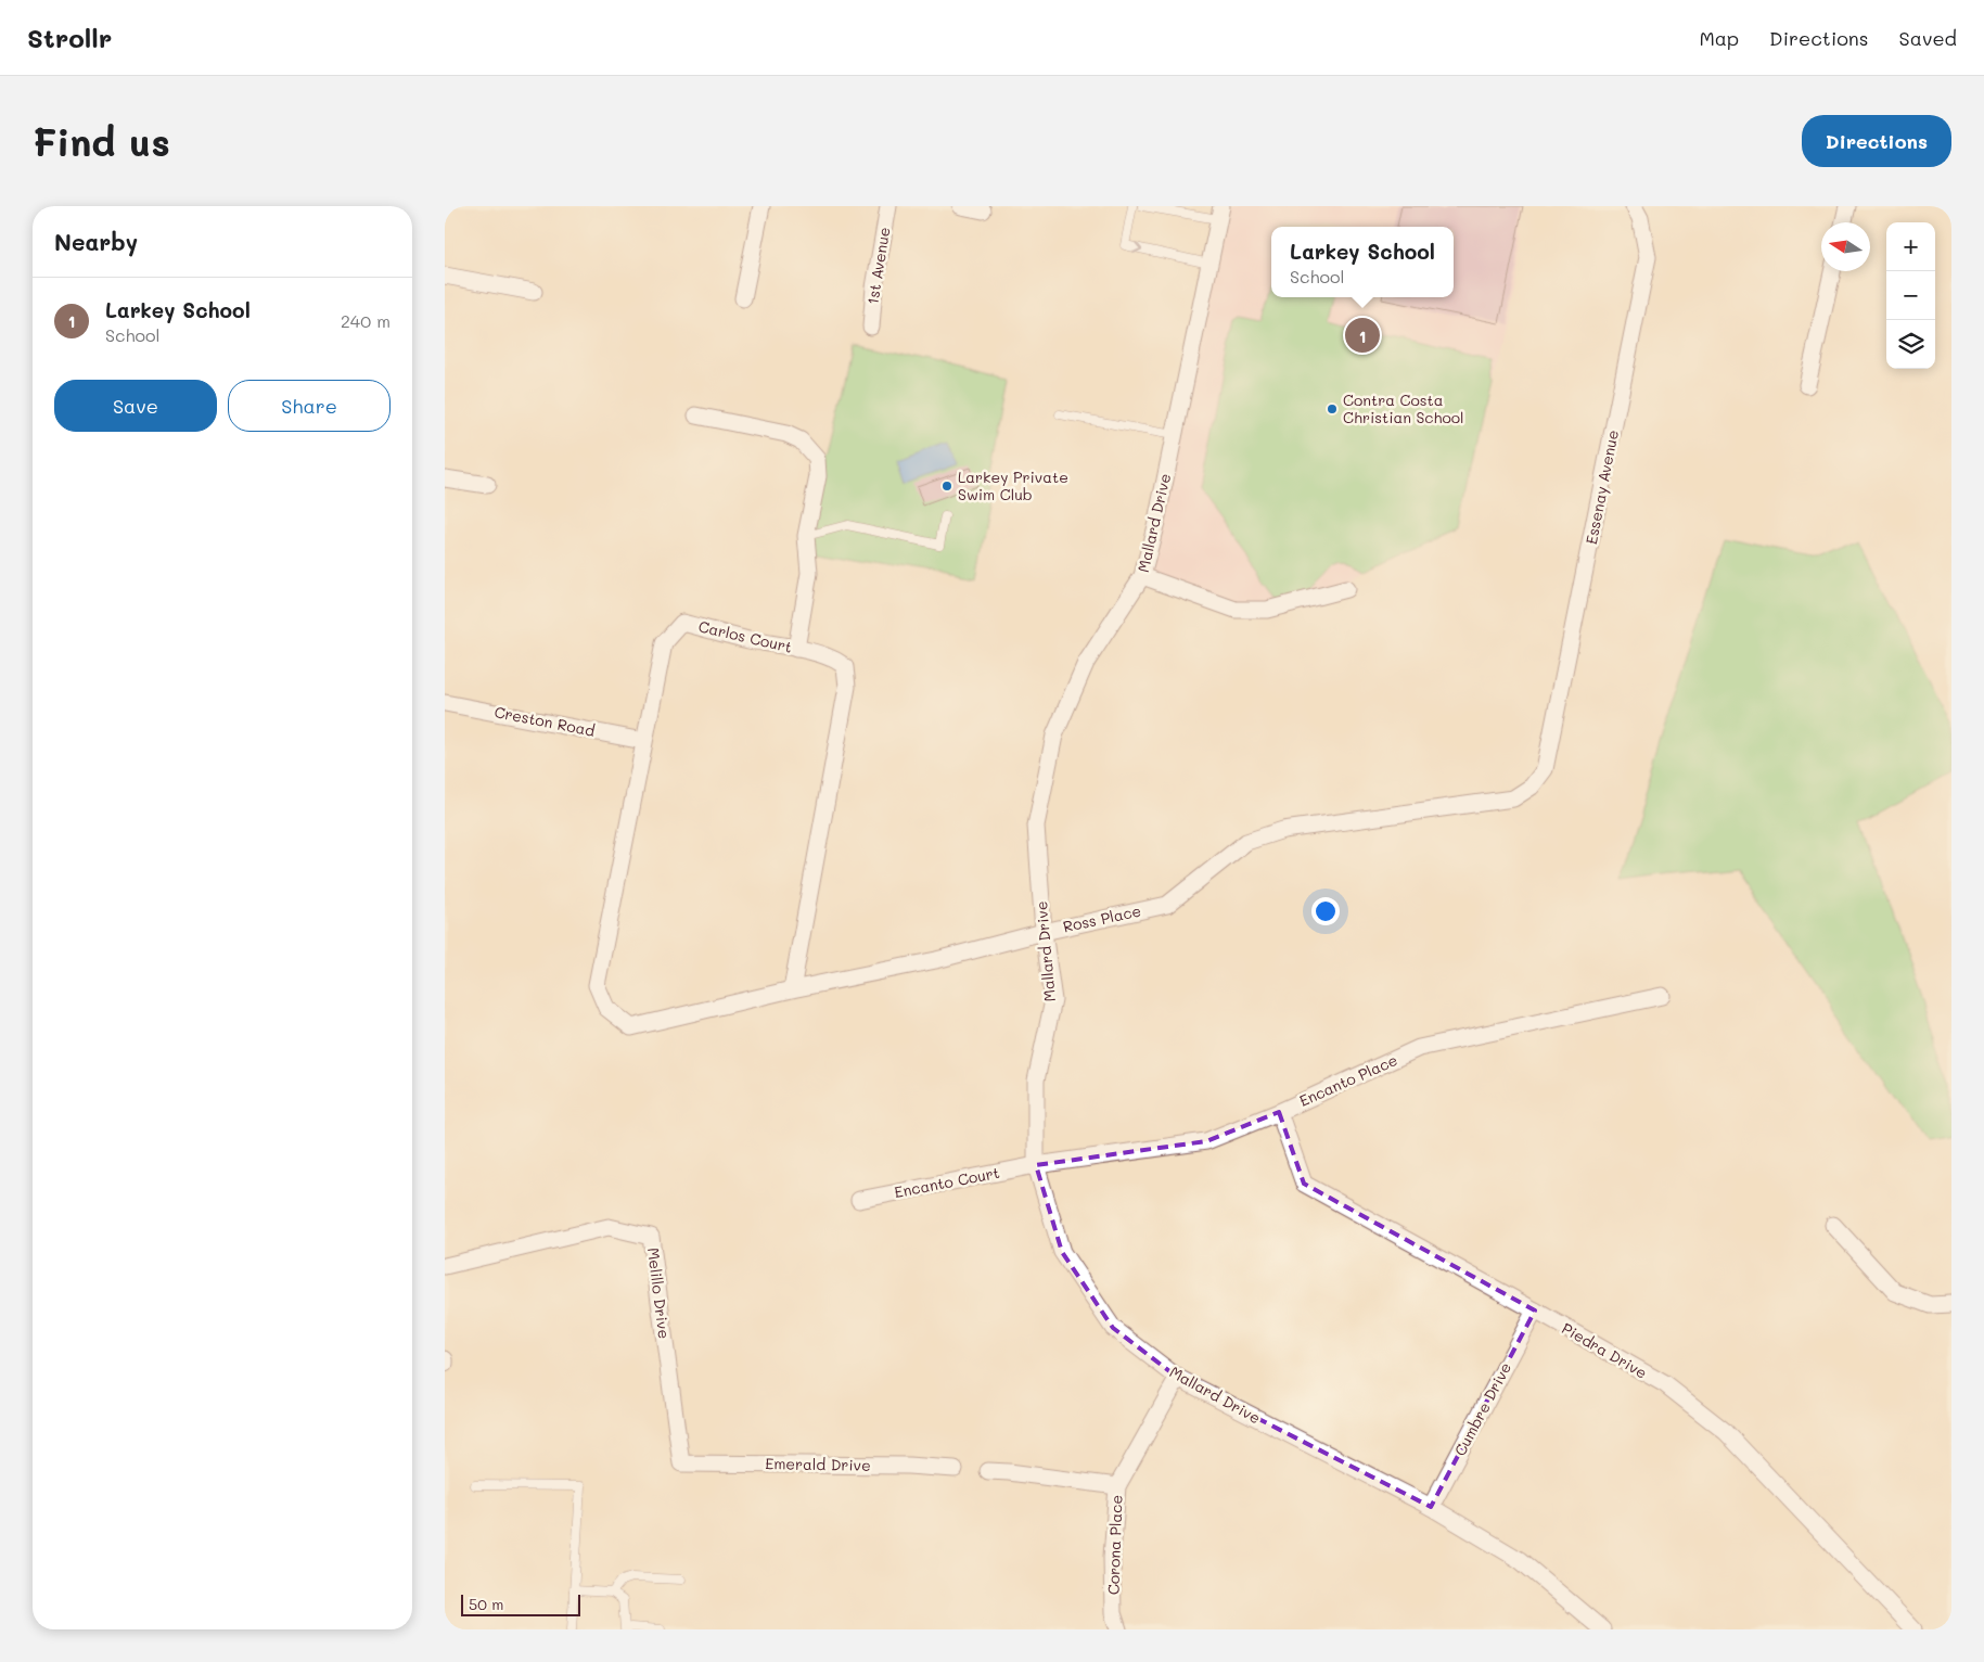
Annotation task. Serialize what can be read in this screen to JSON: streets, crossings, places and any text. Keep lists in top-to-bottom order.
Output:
{
  "streets": {
    "street": [
      "1st Avenue",
      "Essenay Avenue",
      "Mallard Drive",
      "Carlos Court",
      "Creston Road",
      "Ross Place",
      "Encanto Place",
      "Encanto Court",
      "Melillo Drive",
      "Piedra Drive",
      "Cumbre Drive",
      "Emerald Drive",
      "Corona Place"
    ]
  },
  "crossings": [
    ["Essenay Avenue", "Ross Place"],
    ["Mallard Drive", "Ross Place"],
    ["Mallard Drive", "Encanto Place"],
    ["Mallard Drive", "Encanto Court"],
    ["Mallard Drive", "Cumbre Drive"],
    ["Mallard Drive", "Corona Place"],
    ["Carlos Court", "Creston Road"],
    ["Carlos Court", "Ross Place"],
    ["Encanto Place", "Encanto Court"],
    ["Encanto Place", "Piedra Drive"],
    ["Melillo Drive", "Emerald Drive"],
    ["Piedra Drive", "Cumbre Drive"]
  ],
  "places": ["Contra Costa Christian School", "Larkey Private Swim Club"],
  "scale_bar": "50 m",
  "north": "left",
  "page": {
    "header": "Strollr",
    "nav": ["Map", "Directions", "Saved"],
    "buttons": [
      "Directions",
      ["Save", "Share"]
    ],
    "title": "Find us",
    "heading": "Nearby",
    "map_buttons": ["+", "−"],
    "popup": ["Larkey School", "School"],
    "list": [
      {
        "mark": "1",
        "name": "Larkey School",
        "note": "School",
        "value": "240 m"
      }
    ],
    "pins": "1",
    "scale": "50 m"
  }
}
